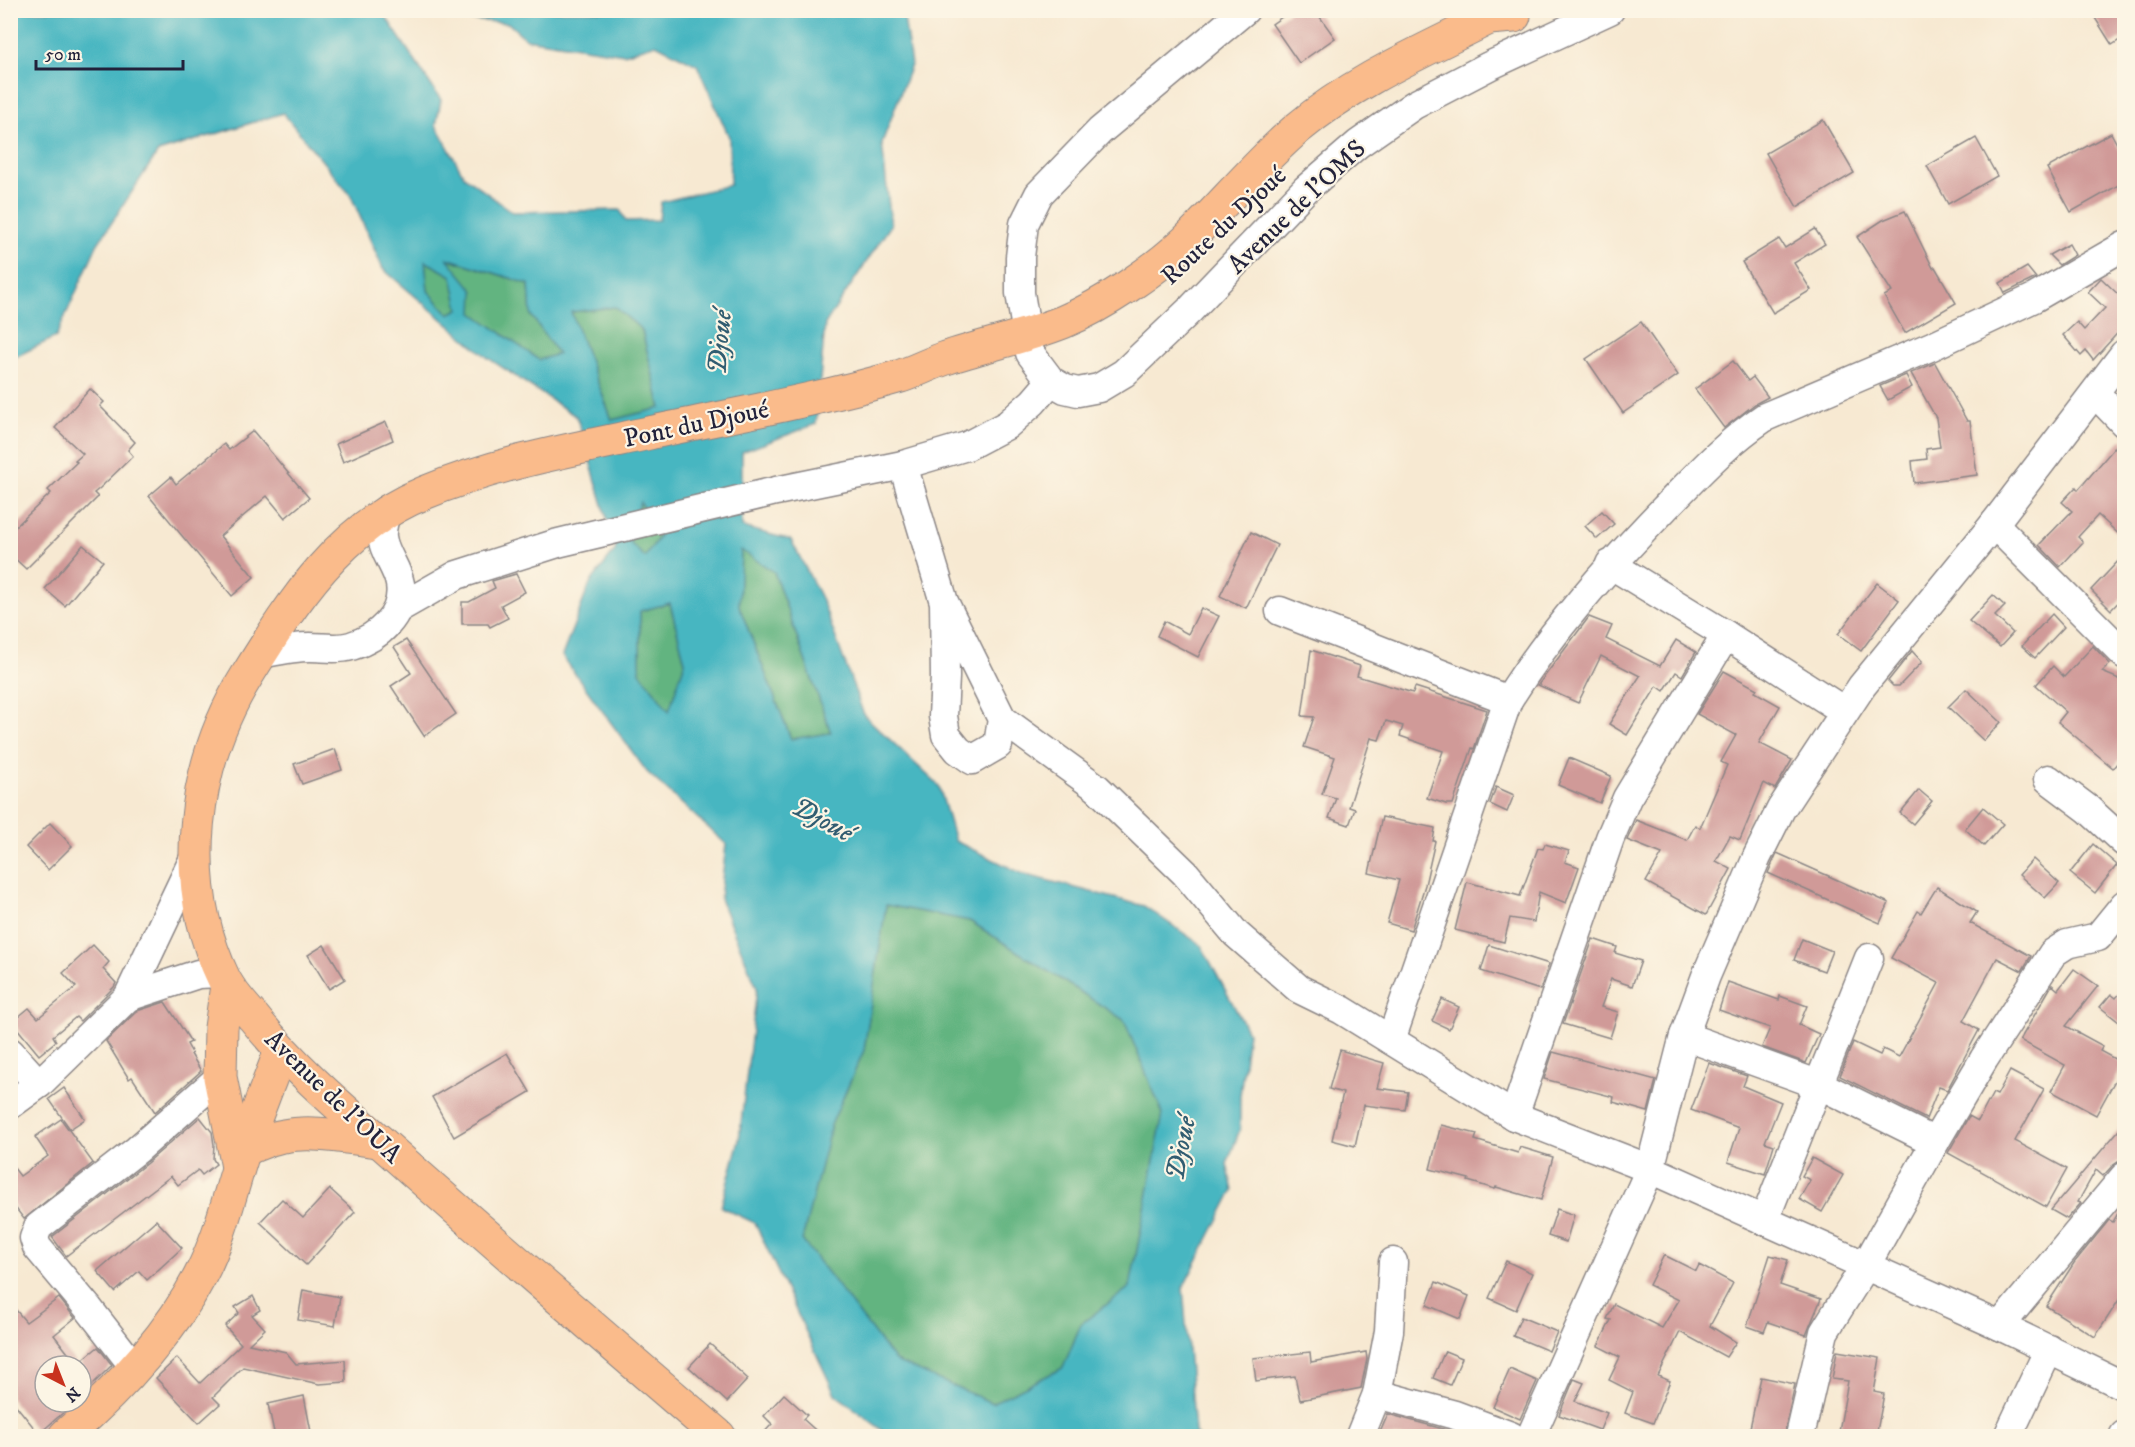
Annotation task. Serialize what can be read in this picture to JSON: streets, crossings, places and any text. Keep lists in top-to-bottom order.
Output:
{
  "streets": {
    "main road": ["Route du Djoué", "Pont du Djoué", "Avenue de l'OUA"],
    "street": ["Avenue de l'OMS"]
  },
  "crossings": [
    ["Route du Djoué", "Pont du Djoué"],
    ["Pont du Djoué", "Avenue de l'OUA"]
  ],
  "water": ["Djoué"],
  "scale_bar": "50 m",
  "north": "bottom right"
}
